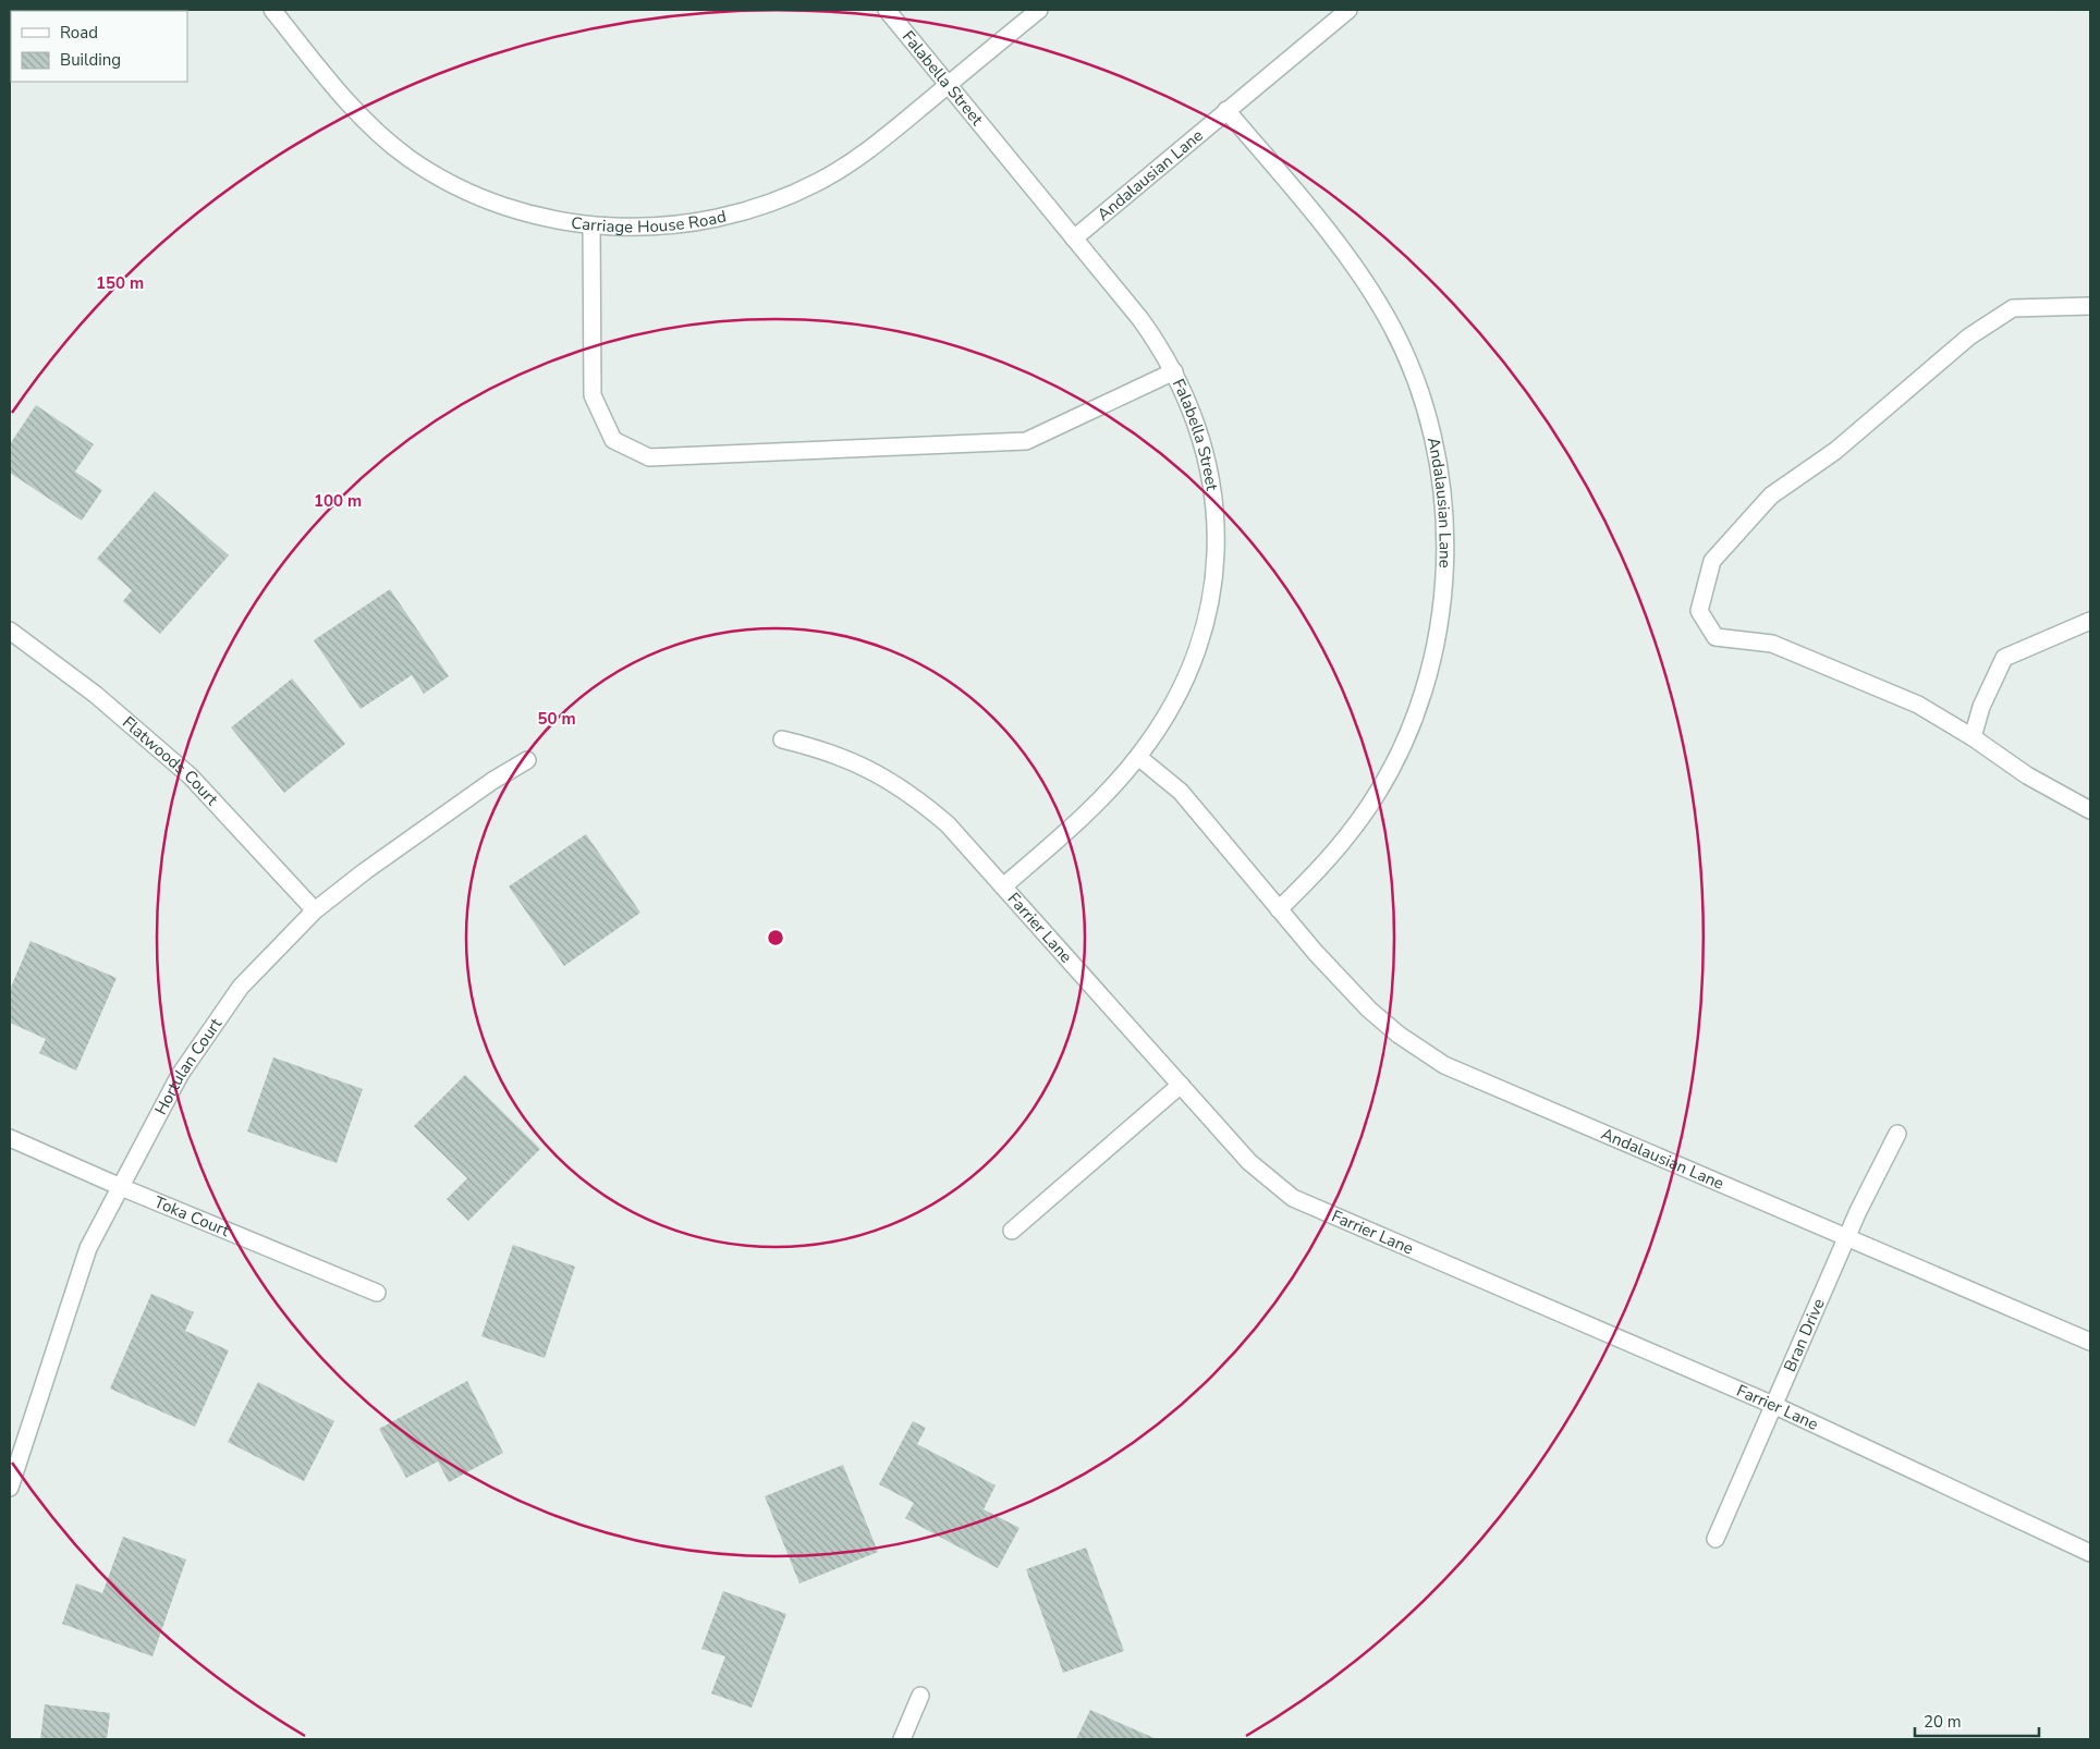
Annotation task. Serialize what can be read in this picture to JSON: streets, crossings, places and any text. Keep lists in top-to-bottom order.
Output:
{
  "streets": {
    "street": [
      "Falabella Street",
      "Andalausian Lane",
      "Carriage House Road",
      "Flatwoods Court",
      "Farrier Lane",
      "Hortulan Court",
      "Toka Court",
      "Bran Drive"
    ]
  },
  "crossings": [
    ["Falabella Street", "Andalausian Lane"],
    ["Falabella Street", "Carriage House Road"],
    ["Falabella Street", "Farrier Lane"],
    ["Andalausian Lane", "Bran Drive"],
    ["Flatwoods Court", "Hortulan Court"],
    ["Farrier Lane", "Bran Drive"],
    ["Hortulan Court", "Toka Court"]
  ],
  "legend": ["Road", "Building"],
  "scale_bar": "20 m",
  "rings": ["150 m", "100 m", "50 m"]
}
